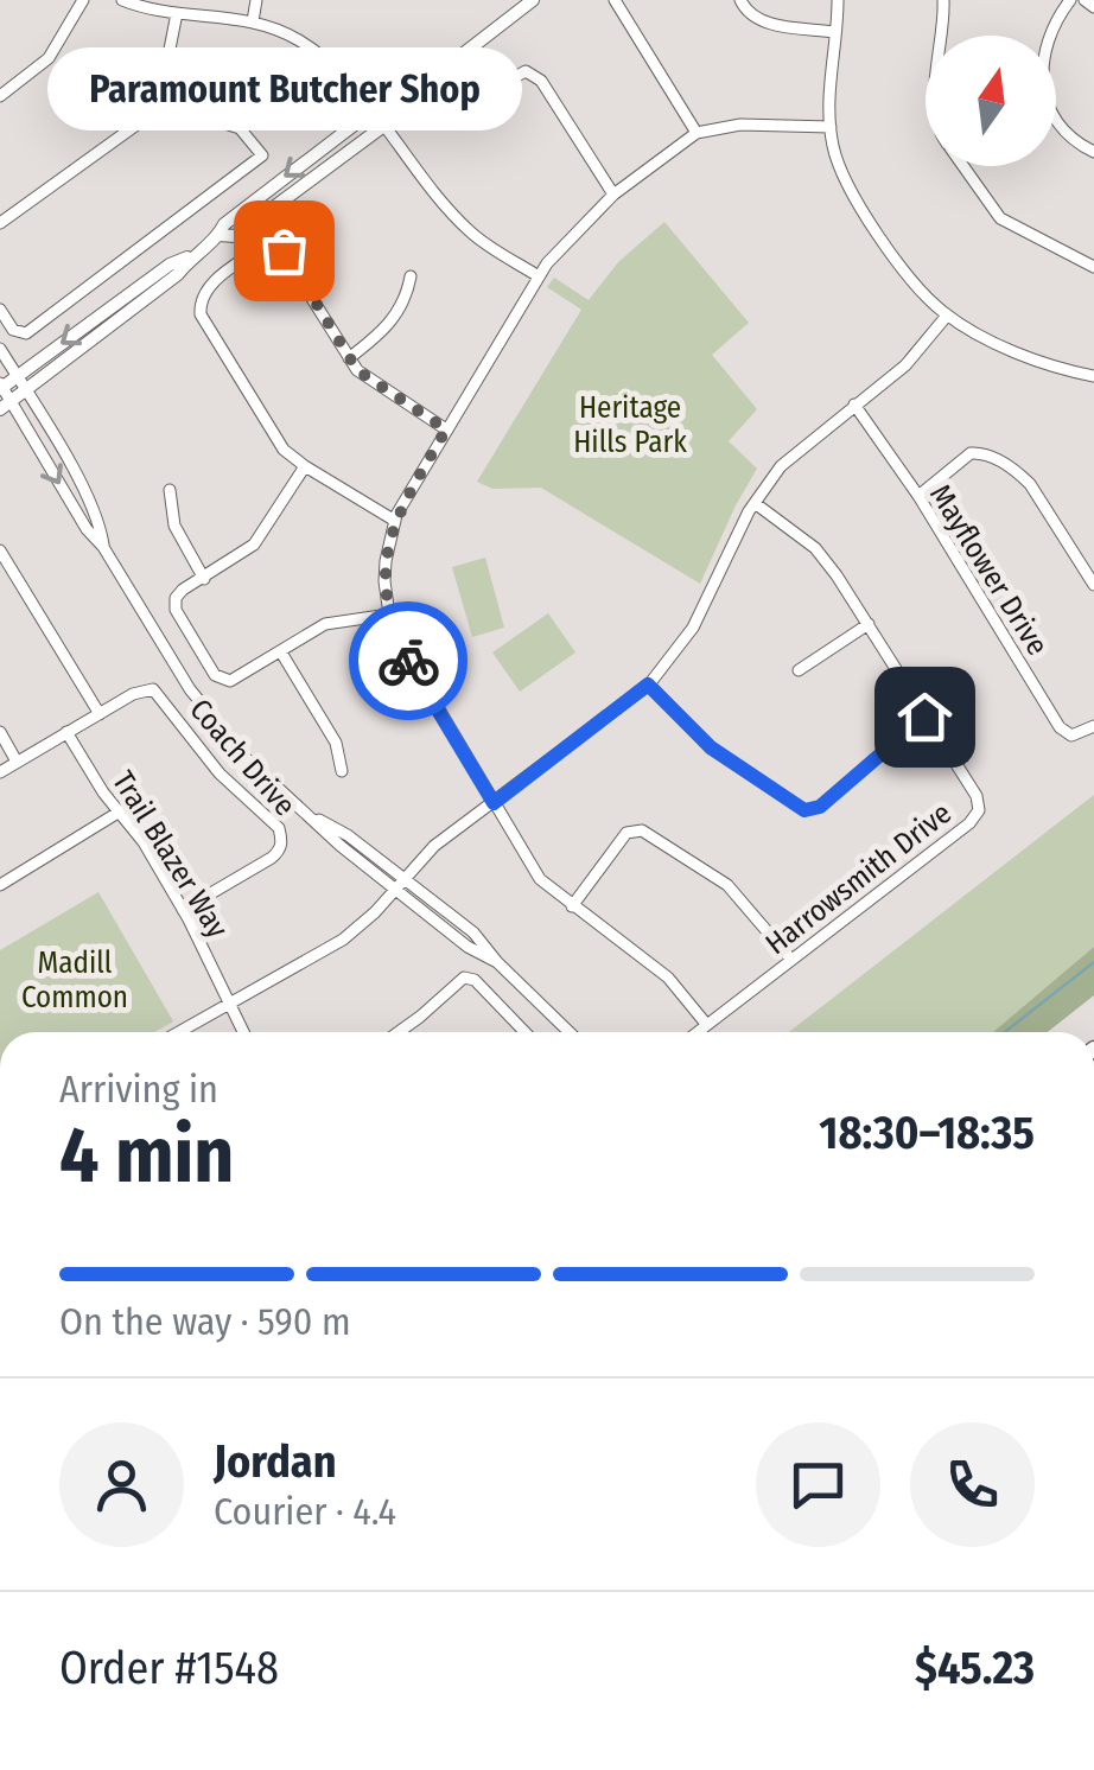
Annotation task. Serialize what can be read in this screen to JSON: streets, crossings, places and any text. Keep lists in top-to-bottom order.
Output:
{
  "streets": {
    "street": [
      "Mayflower Drive",
      "Coach Drive",
      "Trail Blazer Way",
      "Harrowsmith Drive"
    ]
  },
  "crossings": [
    ["Coach Drive", "Trail Blazer Way"]
  ],
  "parks": ["Heritage Hills Park", "Madill Common"],
  "places": ["Paramount Butcher Shop"],
  "north": "top",
  "page": {
    "bubble": "Paramount Butcher Shop",
    "heading": ["4 min", "Arriving in", "18:30–18:35"],
    "panel": [
      "Jordan",
      "Courier · 4.4",
      "Order #1548",
      "$45.23"
    ],
    "bar": "On the way · 590 m"
  }
}
